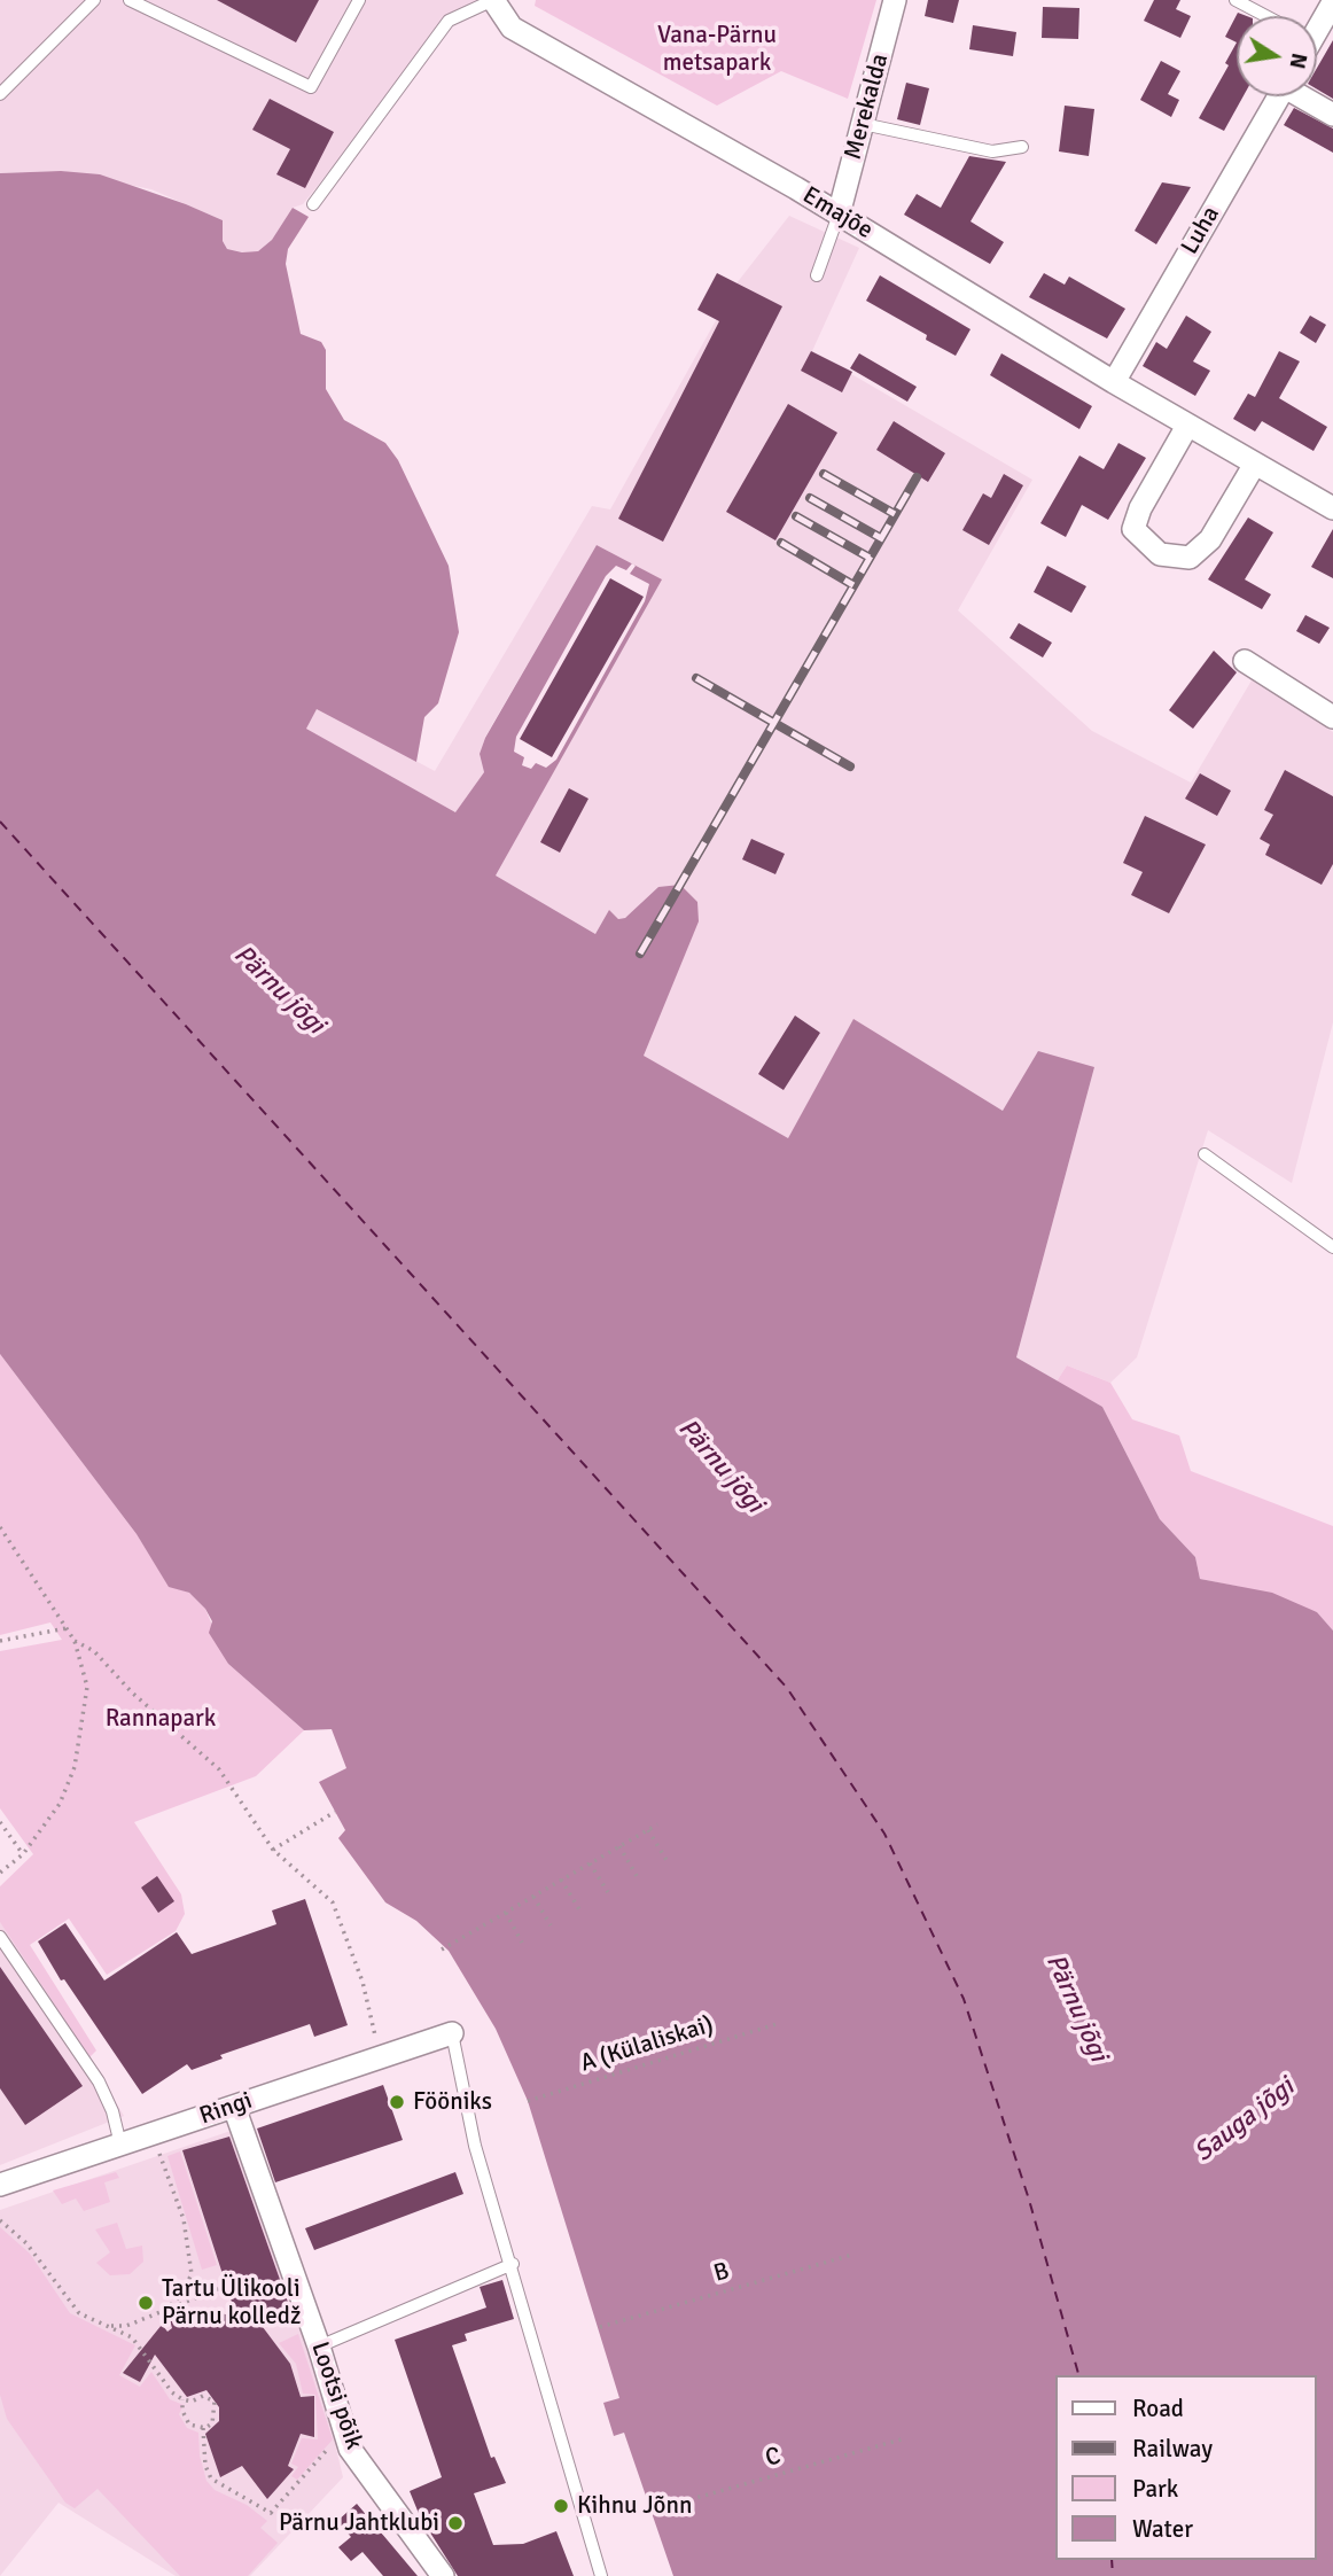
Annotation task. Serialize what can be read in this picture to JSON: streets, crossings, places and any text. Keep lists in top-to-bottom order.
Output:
{
  "streets": {
    "street": [
      "Merekalda",
      "Emajõe",
      "Luha",
      "Ringi",
      "Lootsi põik"
    ],
    "path": ["A (Külaliskai)", "B", "C"]
  },
  "crossings": [
    ["Merekalda", "Emajõe"],
    ["Emajõe", "Luha"],
    ["Ringi", "Lootsi põik"]
  ],
  "water": ["Pärnu jõgi", "Sauga jõgi"],
  "parks": ["Vana-Pärnu metsapark", "Rannapark"],
  "places": [
    "Fööniks",
    "Tartu Ülikooli Pärnu kolledž",
    "Kihnu Jõnn",
    "Pärnu Jahtklubi"
  ],
  "legend": [
    "Road",
    "Railway",
    "Park",
    "Water"
  ],
  "north": "right"
}
